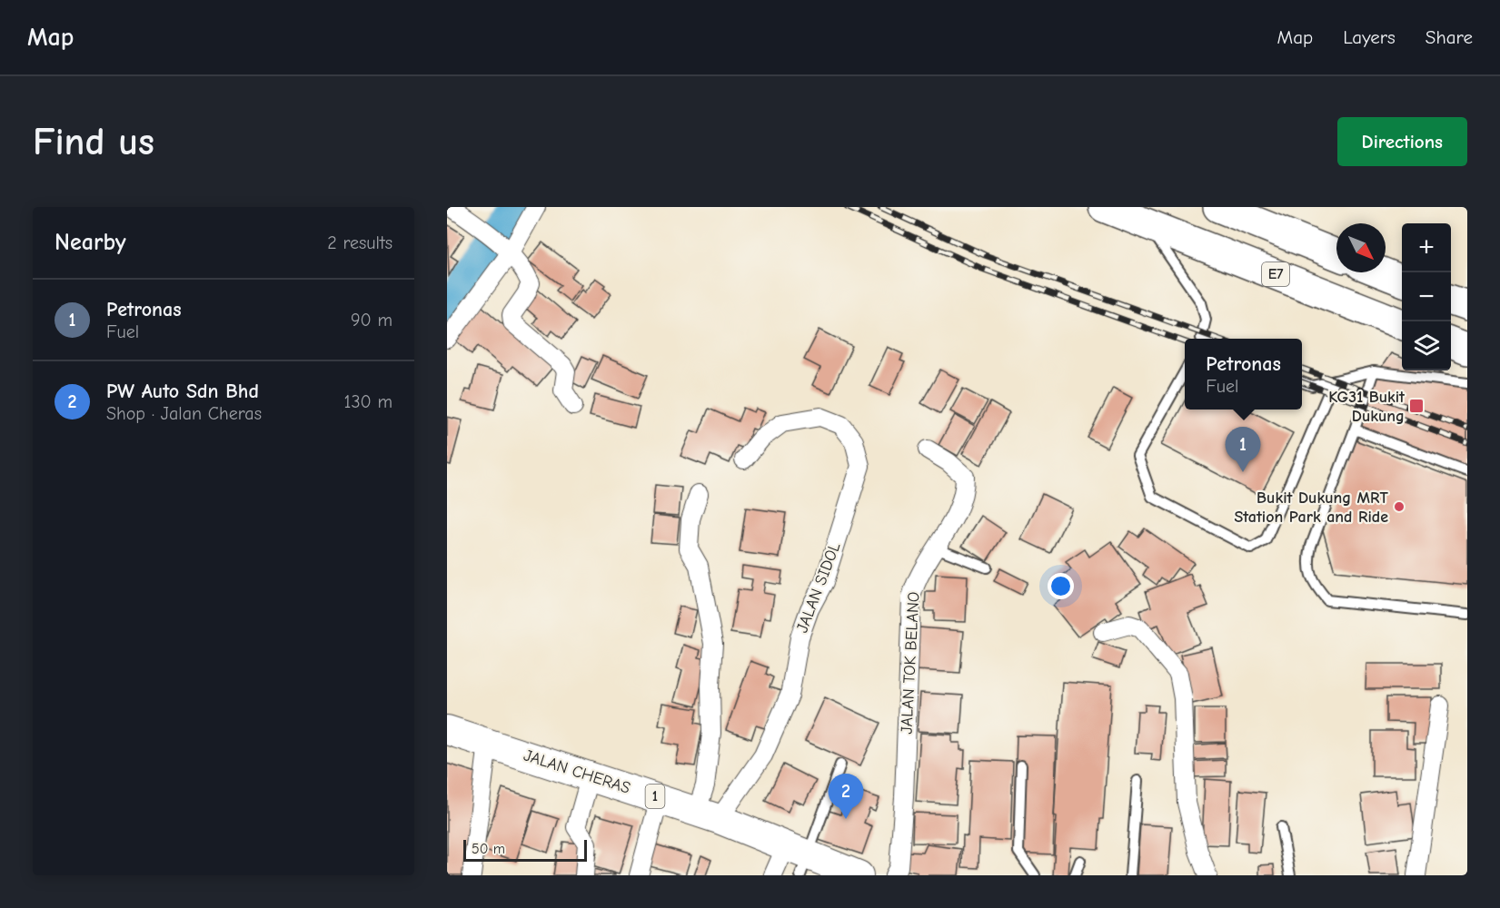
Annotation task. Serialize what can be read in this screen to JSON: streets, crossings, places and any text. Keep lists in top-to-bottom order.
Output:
{
  "streets": {
    "highway": ["E7"],
    "main road": ["JALAN CHERAS", "1"],
    "street": ["JALAN SIDOL", "JALAN TOK BELANO"]
  },
  "crossings": [
    ["JALAN SIDOL", "JALAN CHERAS"]
  ],
  "places": {
    "transit": ["KG31 Bukit Dukung"],
    "other": ["Bukit Dukung MRT Station Park and Ride"]
  },
  "scale_bar": "50 m",
  "north": "bottom right",
  "page": {
    "header": "Map",
    "nav": ["Map", "Layers", "Share"],
    "buttons": "Directions",
    "title": "Find us",
    "heading": ["Nearby", "2 results"],
    "map_buttons": ["+", "−"],
    "list": [
      {
        "mark": "1",
        "name": "Petronas",
        "note": "Fuel",
        "value": "90 m"
      },
      {
        "mark": "2",
        "name": "PW Auto Sdn Bhd",
        "note": "Shop · Jalan Cheras",
        "value": "130 m"
      }
    ],
    "popup": ["Petronas", "Fuel"],
    "pins": ["1", "2"],
    "scale": "50 m"
  }
}
